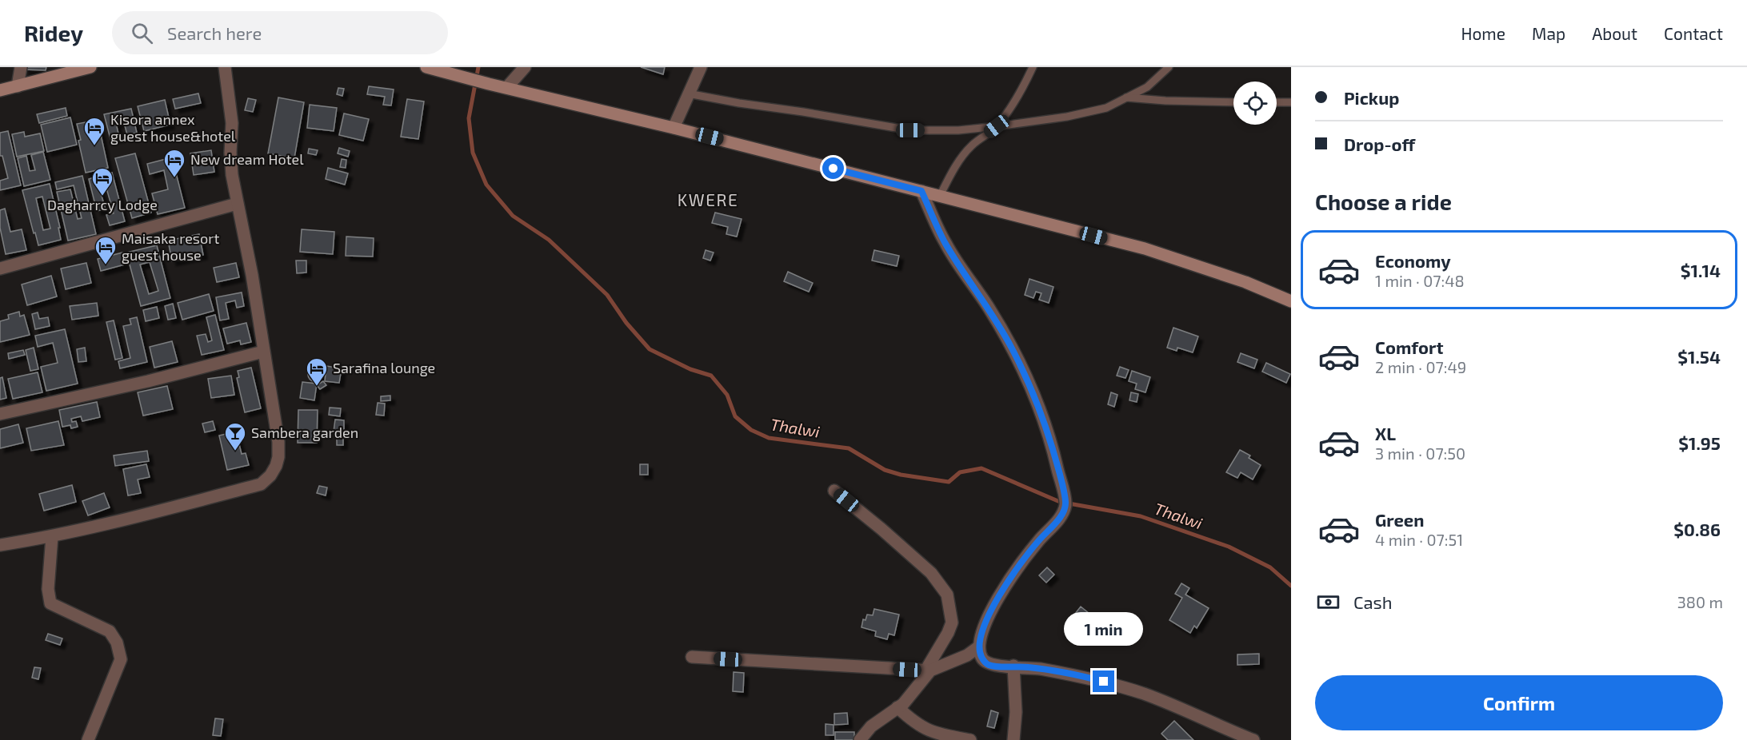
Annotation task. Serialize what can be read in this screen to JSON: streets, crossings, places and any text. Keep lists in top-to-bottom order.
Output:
{
  "districts": ["KWERE"],
  "water": ["Thalwi"],
  "places": {
    "hotel": [
      "Kisora annex guest house&hotel",
      "New dream Hotel",
      "Dagharrcy Lodge",
      "Maisaka resort guest house",
      "Sarafina lounge"
    ],
    "bar": ["Sambera garden"]
  },
  "page": {
    "header": "Ridey",
    "search": "Search here",
    "nav": [
      "Home",
      "Map",
      "About",
      "Contact"
    ],
    "banner": ["Pickup", "Drop-off"],
    "heading": "Choose a ride",
    "list": [
      {
        "name": "Economy",
        "note": "1 min · 07:48",
        "value": "$1.14"
      },
      {
        "name": "Comfort",
        "note": "2 min · 07:49",
        "value": "$1.54"
      },
      {
        "name": "XL",
        "note": "3 min · 07:50",
        "value": "$1.95"
      },
      {
        "name": "Green",
        "note": "4 min · 07:51",
        "value": "$0.86"
      }
    ],
    "pay": ["Cash", "380 m"],
    "bubble": "1 min",
    "buttons": "Confirm"
  }
}
